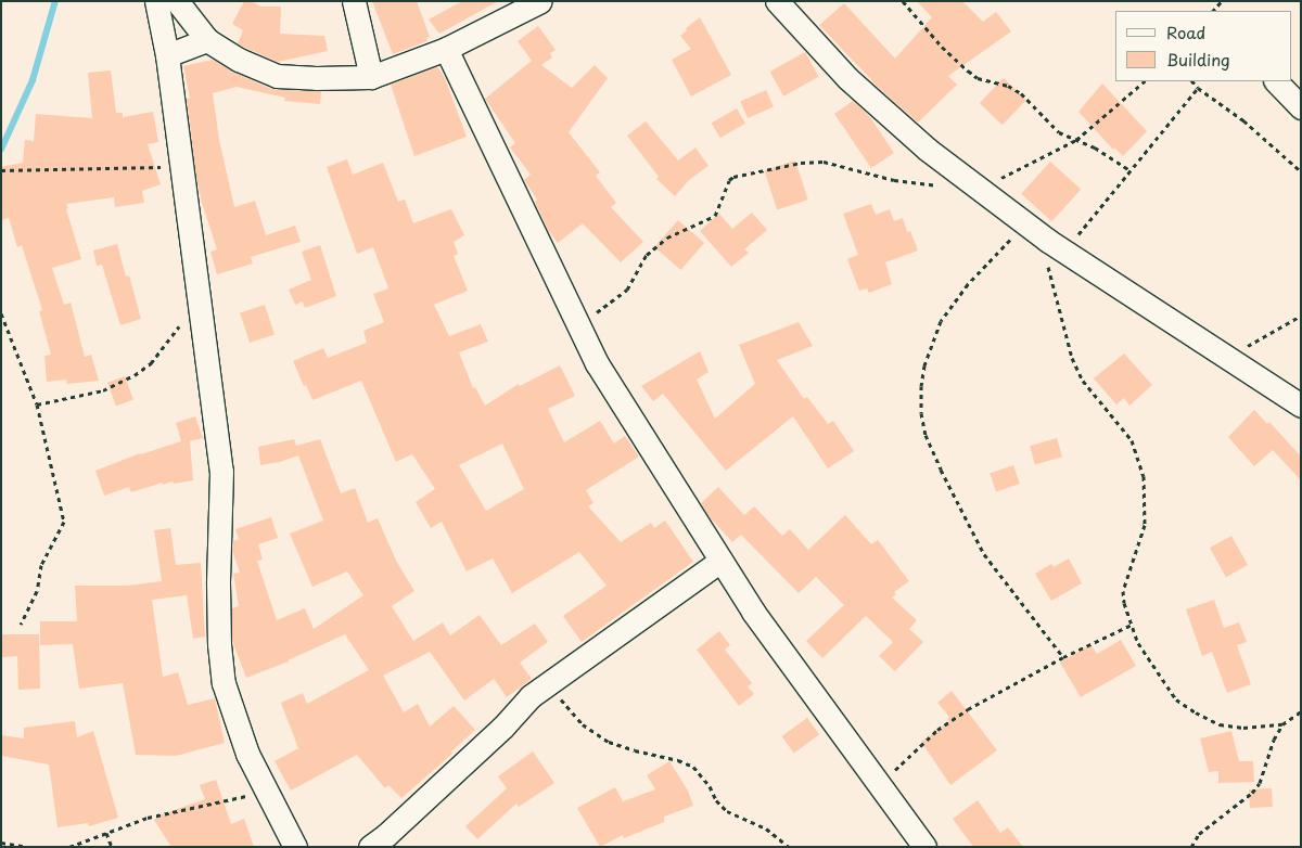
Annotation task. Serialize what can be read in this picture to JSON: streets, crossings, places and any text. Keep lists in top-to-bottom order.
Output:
{
  "legend": ["Road", "Building"]
}
